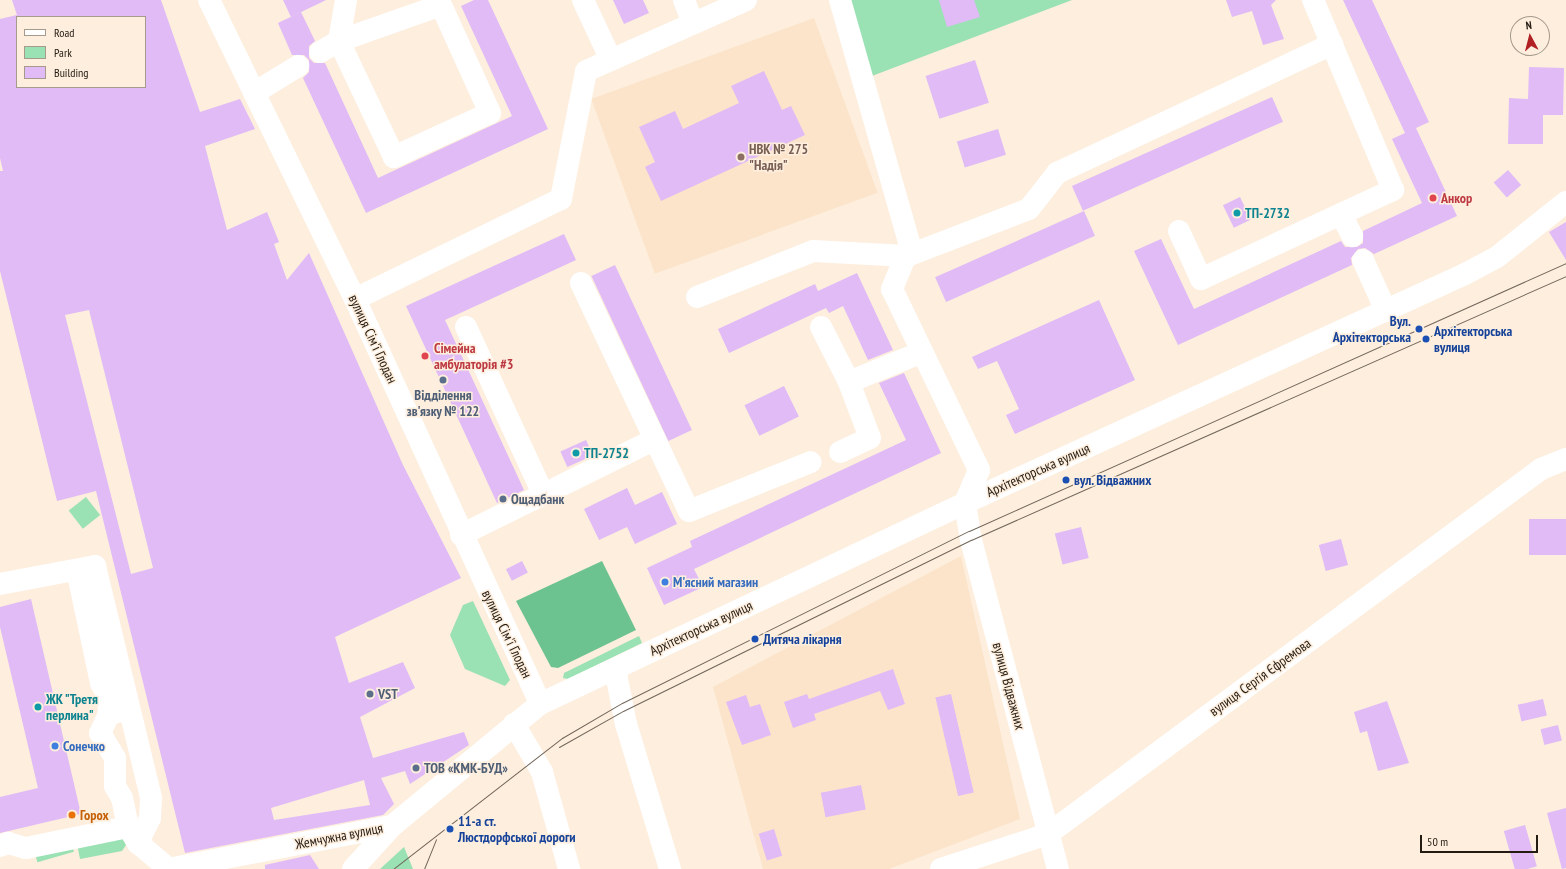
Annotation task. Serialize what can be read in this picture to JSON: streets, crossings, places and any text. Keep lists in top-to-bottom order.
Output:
{
  "streets": {
    "street": [
      "вулиця Сім'ї Глодан",
      "Архітекторська вулиця",
      "вулиця Сергія Єфремова",
      "вулиця Відважних",
      "Жемчужна вулиця"
    ]
  },
  "crossings": [
    ["вулиця Сім'ї Глодан", "Архітекторська вулиця"],
    ["вулиця Сім'ї Глодан", "Жемчужна вулиця"],
    ["Архітекторська вулиця", "вулиця Відважних"],
    ["Архітекторська вулиця", "Жемчужна вулиця"],
    ["вулиця Сергія Єфремова", "вулиця Відважних"]
  ],
  "places": [
    "НВК № 275 \"Надія\"",
    "Анкор",
    "ТП-2732",
    "Вул. Архітекторська",
    "Архітекторська вулиця",
    "Сімейна амбулаторія #3",
    "Відділення зв'язку № 122",
    "ТП-2752",
    "вул. Відважних",
    "Ощадбанк",
    "М'ясний магазин",
    "Дитяча лікарня",
    "VST",
    "ЖК \"Третя перлина\"",
    "Сонечко",
    "ТОВ «КМК-БУД»",
    "Горох",
    "11-а ст. Люстдорфської дороги"
  ],
  "legend": ["Road", "Park", "Building"],
  "scale_bar": "50 m",
  "north": "top"
}
